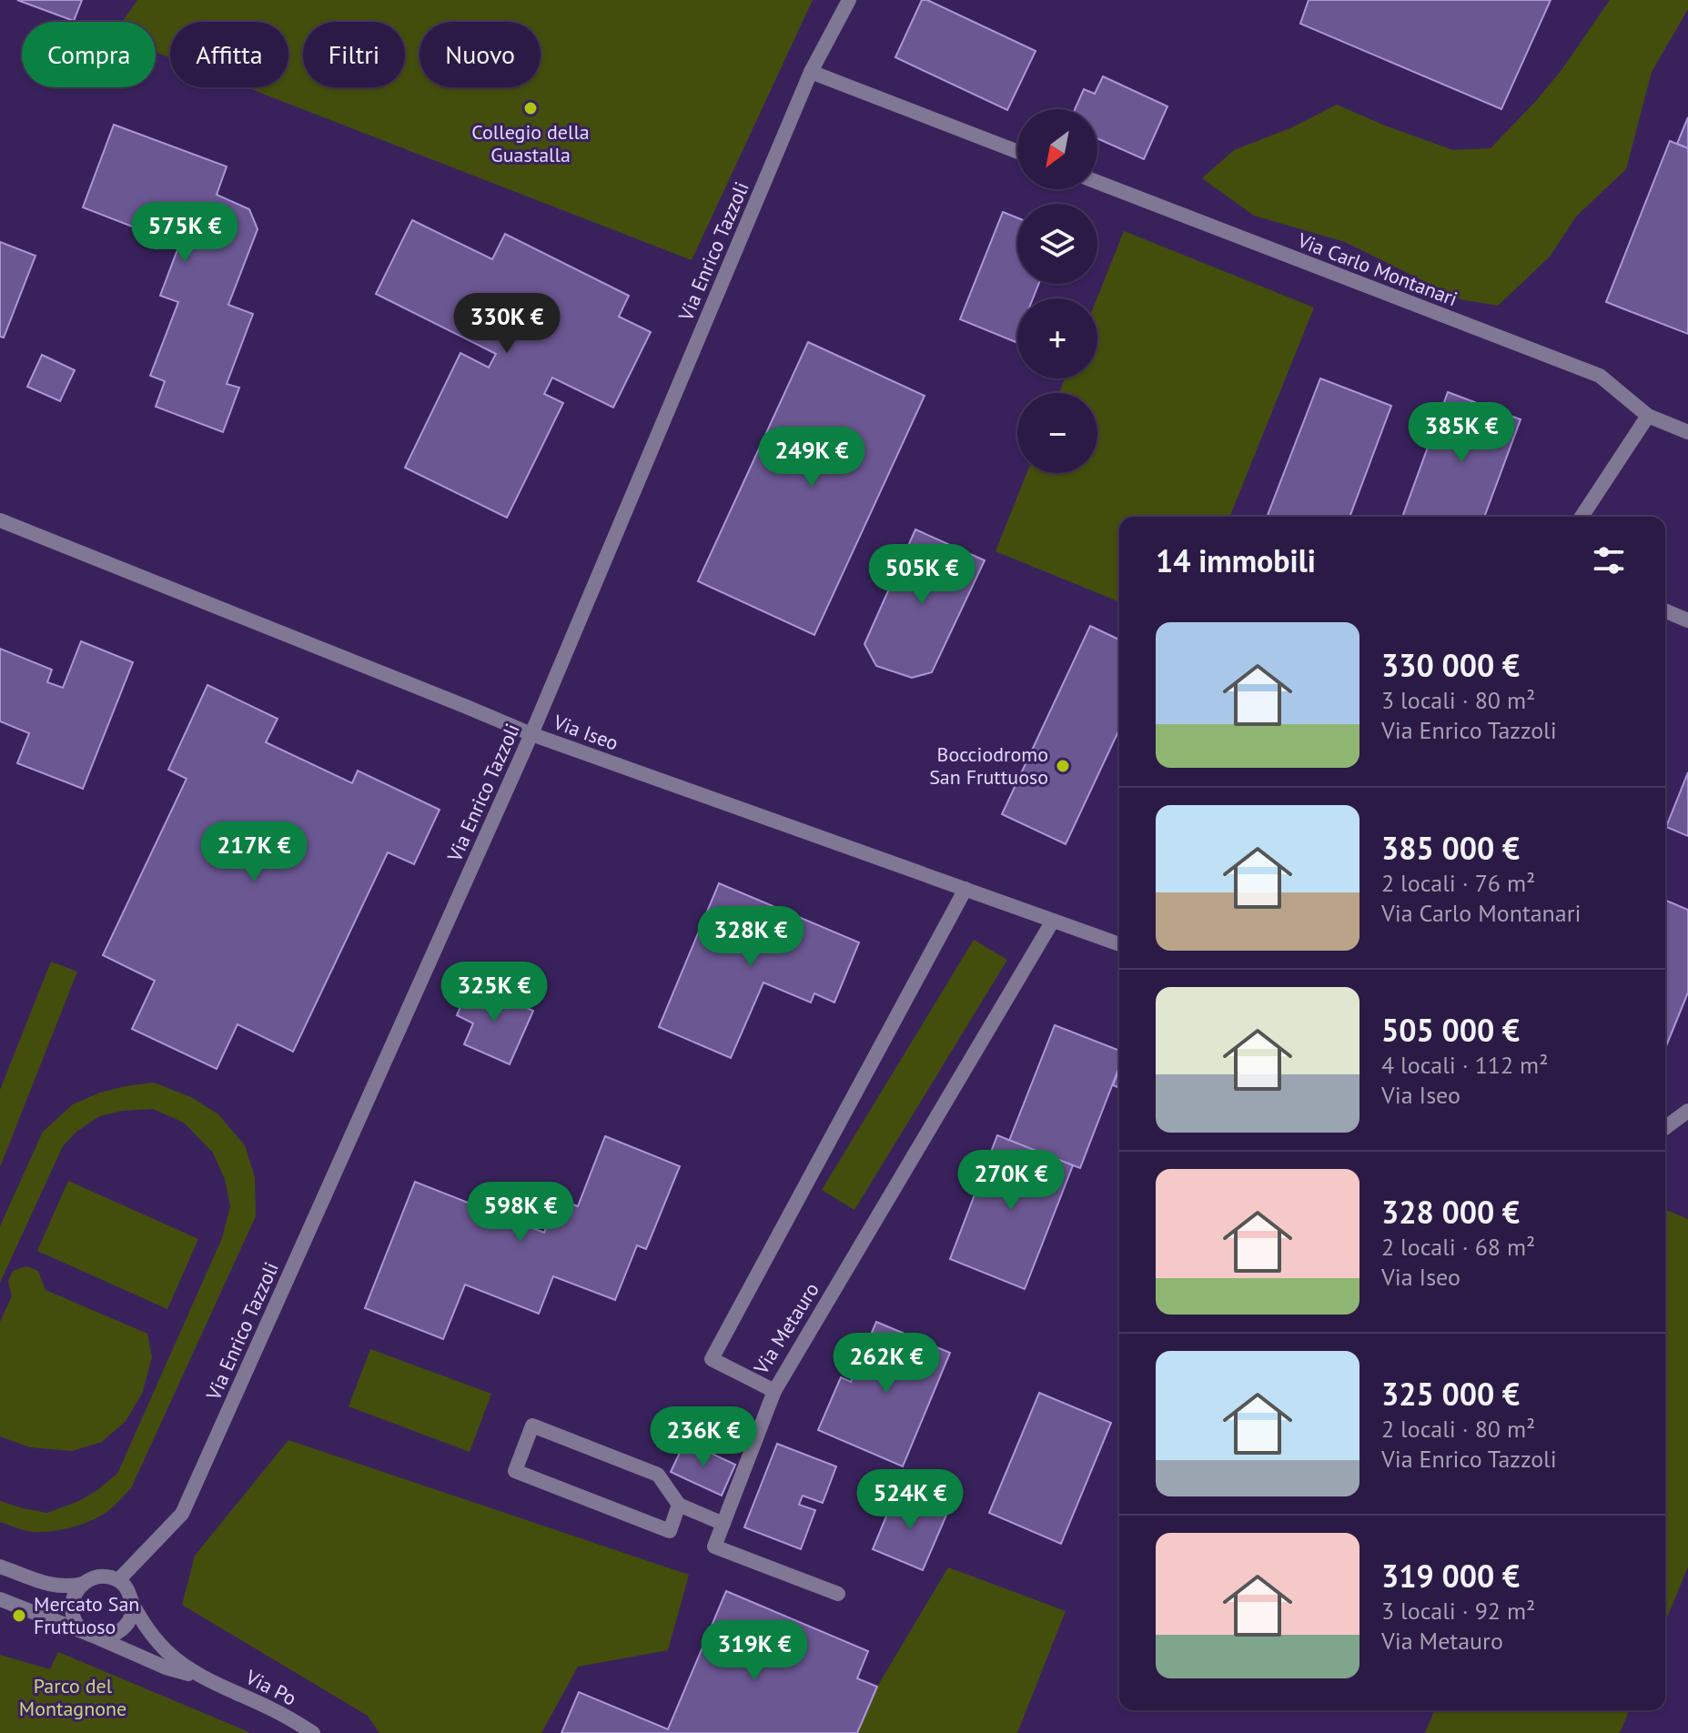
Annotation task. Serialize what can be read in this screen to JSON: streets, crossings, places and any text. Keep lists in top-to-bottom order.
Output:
{
  "streets": {
    "street": [
      "Via Enrico Tazzoli",
      "Via Carlo Montanari",
      "Via Iseo",
      "Via Metauro",
      "Via Po"
    ]
  },
  "crossings": [
    ["Via Enrico Tazzoli", "Via Iseo"],
    ["Via Iseo", "Via Metauro"]
  ],
  "parks": ["Parco del Montagnone"],
  "places": ["Collegio della Guastalla", "Bocciodromo San Fruttuoso", "Mercato San Fruttuoso"],
  "north": "bottom left",
  "page": {
    "chip": [
      "Compra",
      "Affitta",
      "Filtri",
      "Nuovo"
    ],
    "map_buttons": ["+", "−"],
    "price": [
      "575K €",
      "330K €",
      "385K €",
      "249K €",
      "505K €",
      "217K €",
      "328K €",
      "325K €",
      "270K €",
      "598K €",
      "262K €",
      "236K €",
      "524K €",
      "319K €"
    ],
    "heading": "14 immobili",
    "list": [
      {
        "name": "330 000 €",
        "note": "3 locali · 80 m² · Via Enrico Tazzoli"
      },
      {
        "name": "385 000 €",
        "note": "2 locali · 76 m² · Via Carlo Montanari"
      },
      {
        "name": "505 000 €",
        "note": "4 locali · 112 m² · Via Iseo"
      },
      {
        "name": "328 000 €",
        "note": "2 locali · 68 m² · Via Iseo"
      },
      {
        "name": "325 000 €",
        "note": "2 locali · 80 m² · Via Enrico Tazzoli"
      },
      {
        "name": "319 000 €",
        "note": "3 locali · 92 m² · Via Metauro"
      }
    ]
  }
}
